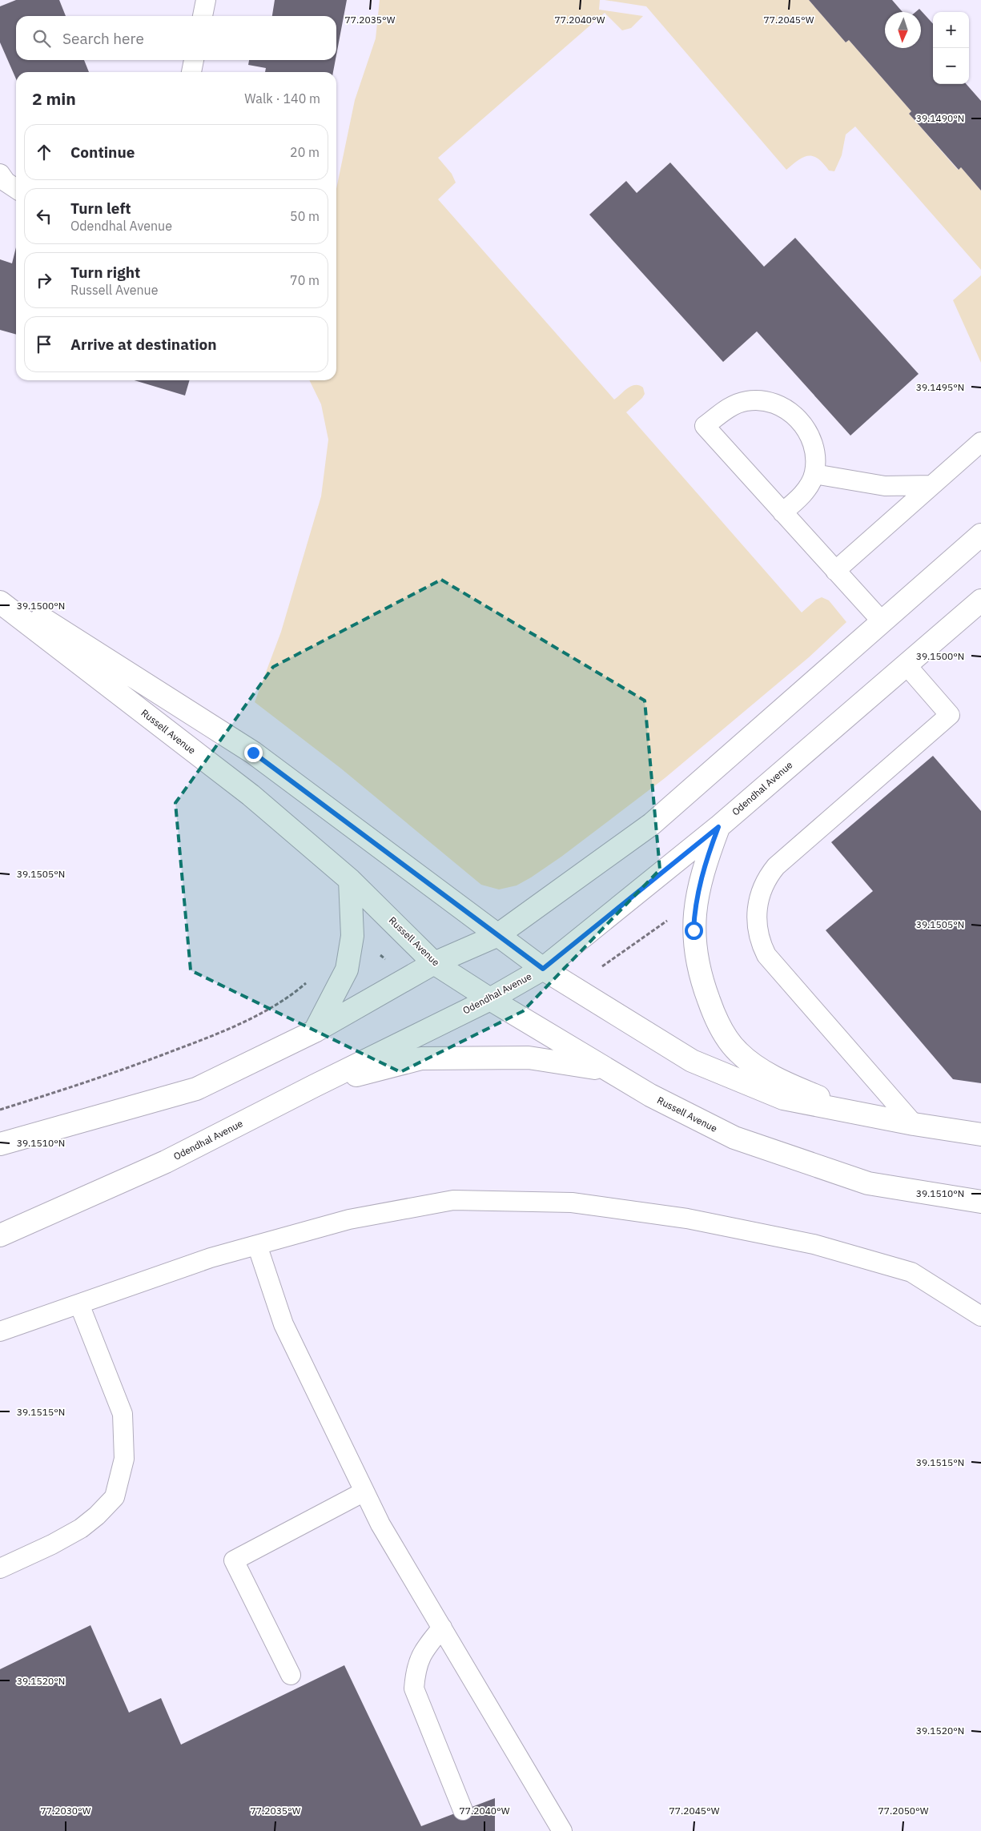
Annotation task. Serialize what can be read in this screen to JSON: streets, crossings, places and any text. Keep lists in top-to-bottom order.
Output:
{
  "streets": {
    "street": ["Russell Avenue", "Odendhal Avenue"]
  },
  "crossings": [
    ["Russell Avenue", "Odendhal Avenue"]
  ],
  "north": "bottom",
  "page": {
    "map_buttons": ["+", "−"],
    "search": "Search here",
    "heading": ["2 min", "Walk · 140 m"],
    "list": [
      ["Continue", "20 m"],
      ["Turn left", "Odendhal Avenue", "50 m"],
      ["Turn right", "Russell Avenue", "70 m"],
      "Arrive at destination"
    ]
  },
  "coordinates": [
    "77.2035°W",
    "77.2040°W",
    "77.2045°W",
    "39.1490°N",
    "39.1495°N",
    "39.1500°N",
    "39.1505°N",
    "39.1510°N",
    "39.1515°N",
    "39.1520°N",
    "77.2030°W",
    "77.2050°W"
  ]
}
